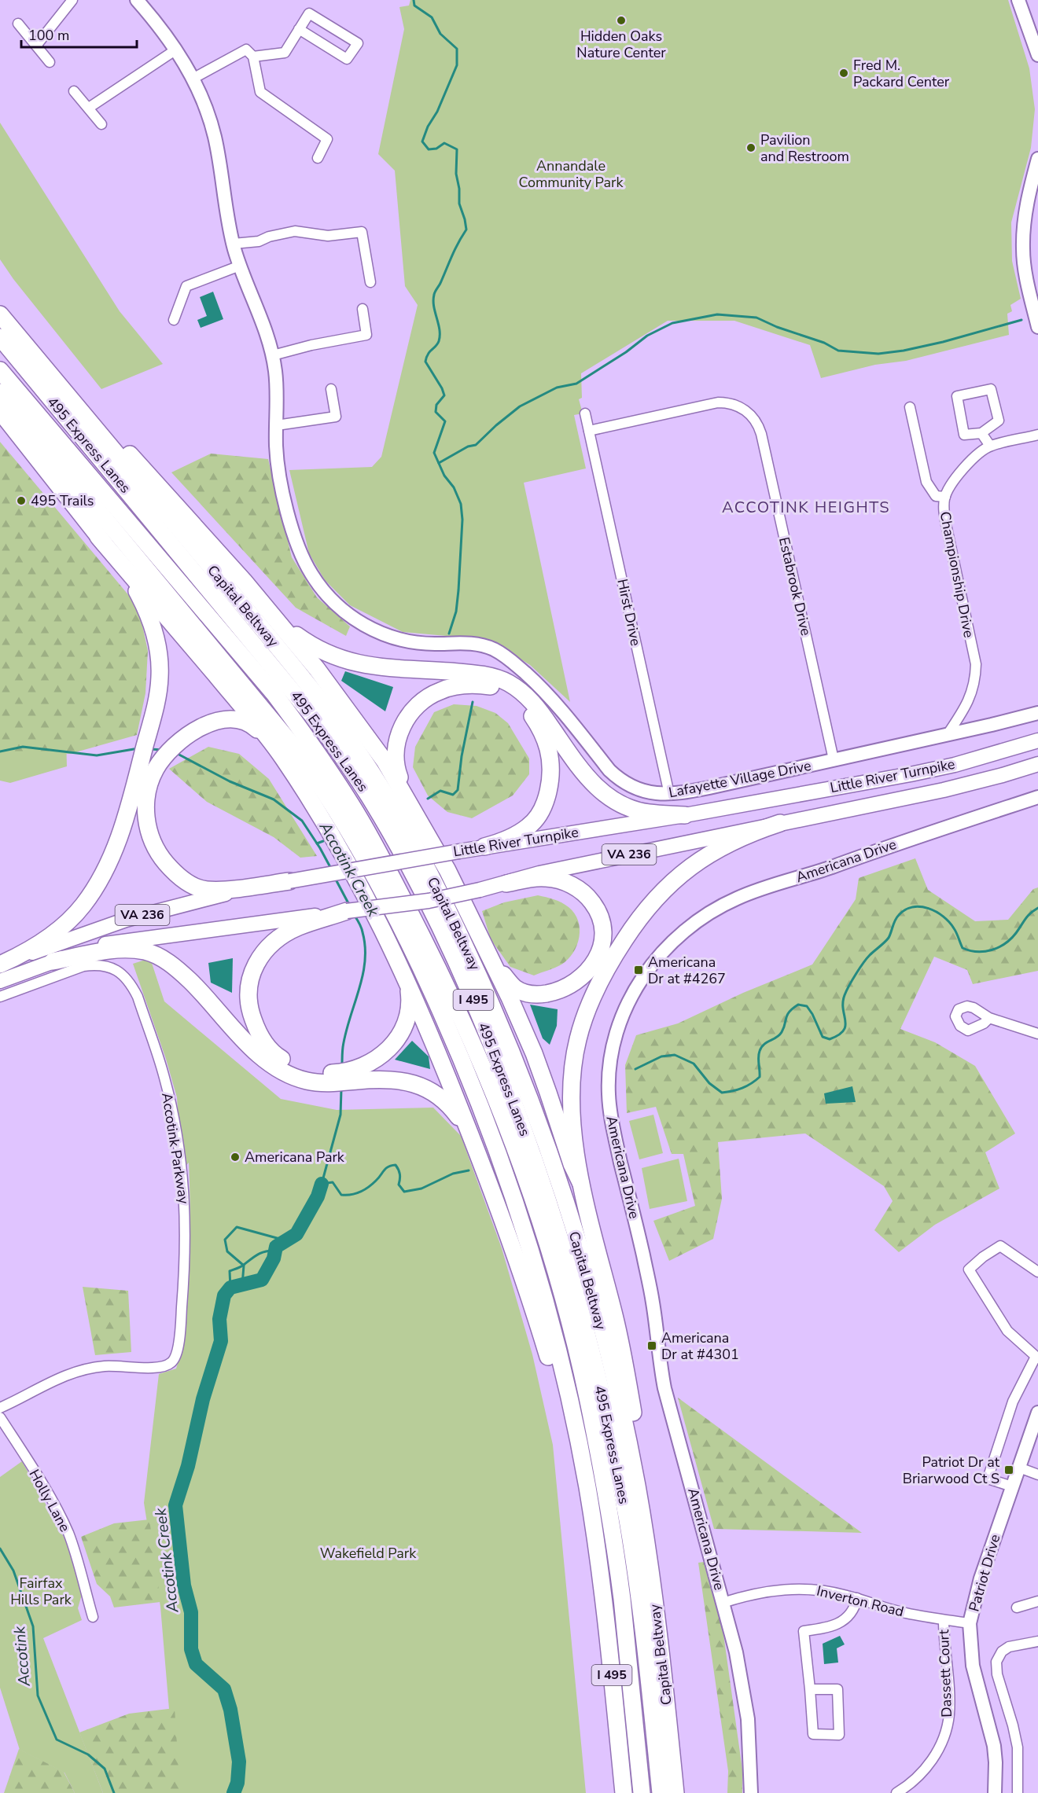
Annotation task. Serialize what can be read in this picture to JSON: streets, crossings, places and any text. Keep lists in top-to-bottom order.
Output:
{
  "streets": {
    "highway": ["495 Express Lanes", "Capital Beltway", "I 495"],
    "main road": ["Little River Turnpike", "VA 236"],
    "street": [
      "Championship Drive",
      "Estabrook Drive",
      "Hirst Drive",
      "Lafayette Village Drive",
      "Americana Drive",
      "Accotink Parkway",
      "Holly Lane",
      "Patriot Drive",
      "Inverton Road",
      "Dassett Court"
    ]
  },
  "crossings": [
    ["Championship Drive", "Lafayette Village Drive"],
    ["Estabrook Drive", "Hirst Drive"],
    ["Estabrook Drive", "Lafayette Village Drive"],
    ["Hirst Drive", "Lafayette Village Drive"],
    ["Americana Drive", "Inverton Road"],
    ["Patriot Drive", "Inverton Road"],
    ["Inverton Road", "Dassett Court"]
  ],
  "districts": ["ACCOTINK HEIGHTS"],
  "water": ["Accotink Creek", "Accotink"],
  "parks": ["Annandale Community Park", "Wakefield Park", "Fairfax Hills Park"],
  "places": {
    "other": [
      "Hidden Oaks Nature Center",
      "Fred M. Packard Center",
      "Pavilion and Restroom",
      "495 Trails",
      "Americana Park"
    ],
    "transit": ["Americana Dr at #4267", "Americana Dr at #4301", "Patriot Dr at Briarwood Ct S"]
  },
  "scale_bar": "100 m"
}
